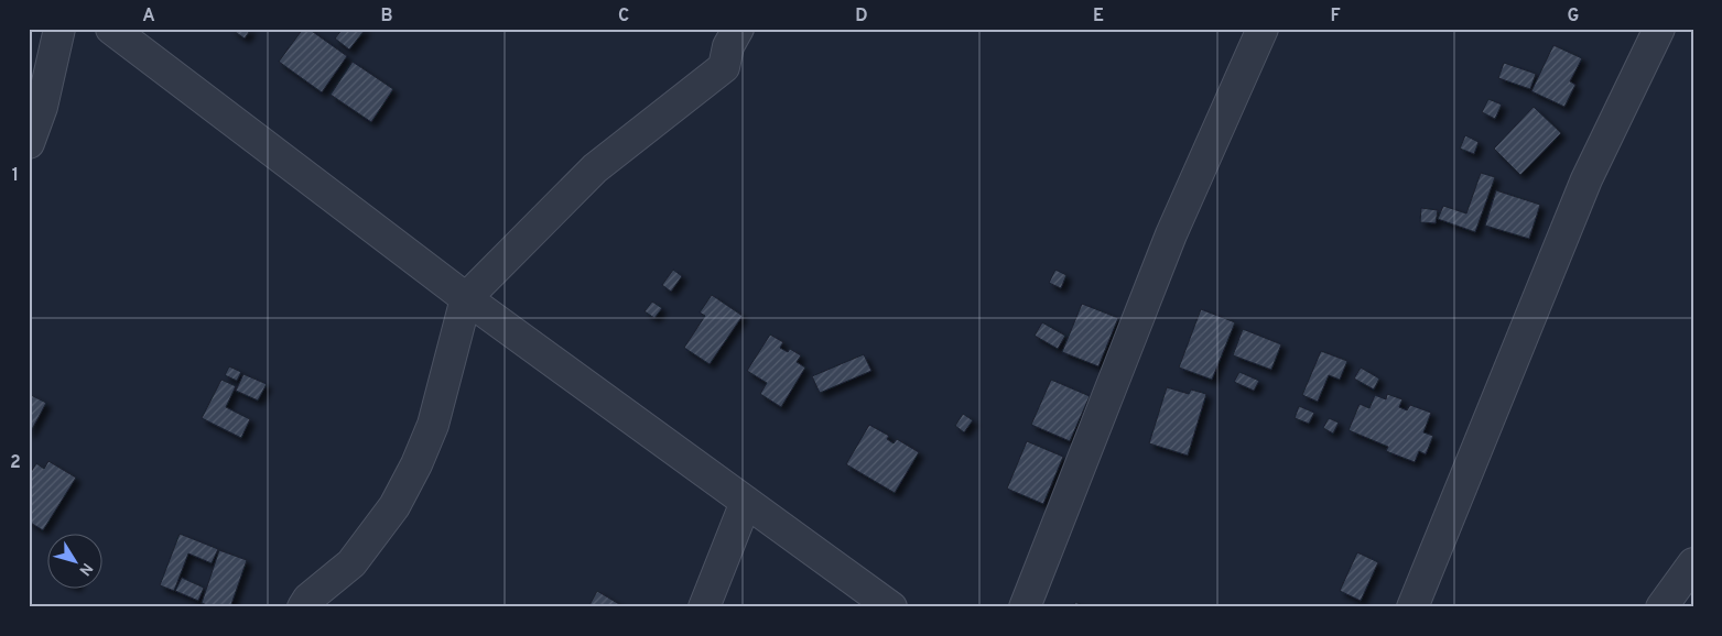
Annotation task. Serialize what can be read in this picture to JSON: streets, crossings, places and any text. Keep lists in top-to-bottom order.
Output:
{
  "north": "bottom right",
  "grid": {
    "columns": [
      "A",
      "B",
      "C",
      "D",
      "E",
      "F",
      "G"
    ],
    "rows": ["1", "2"]
  }
}
